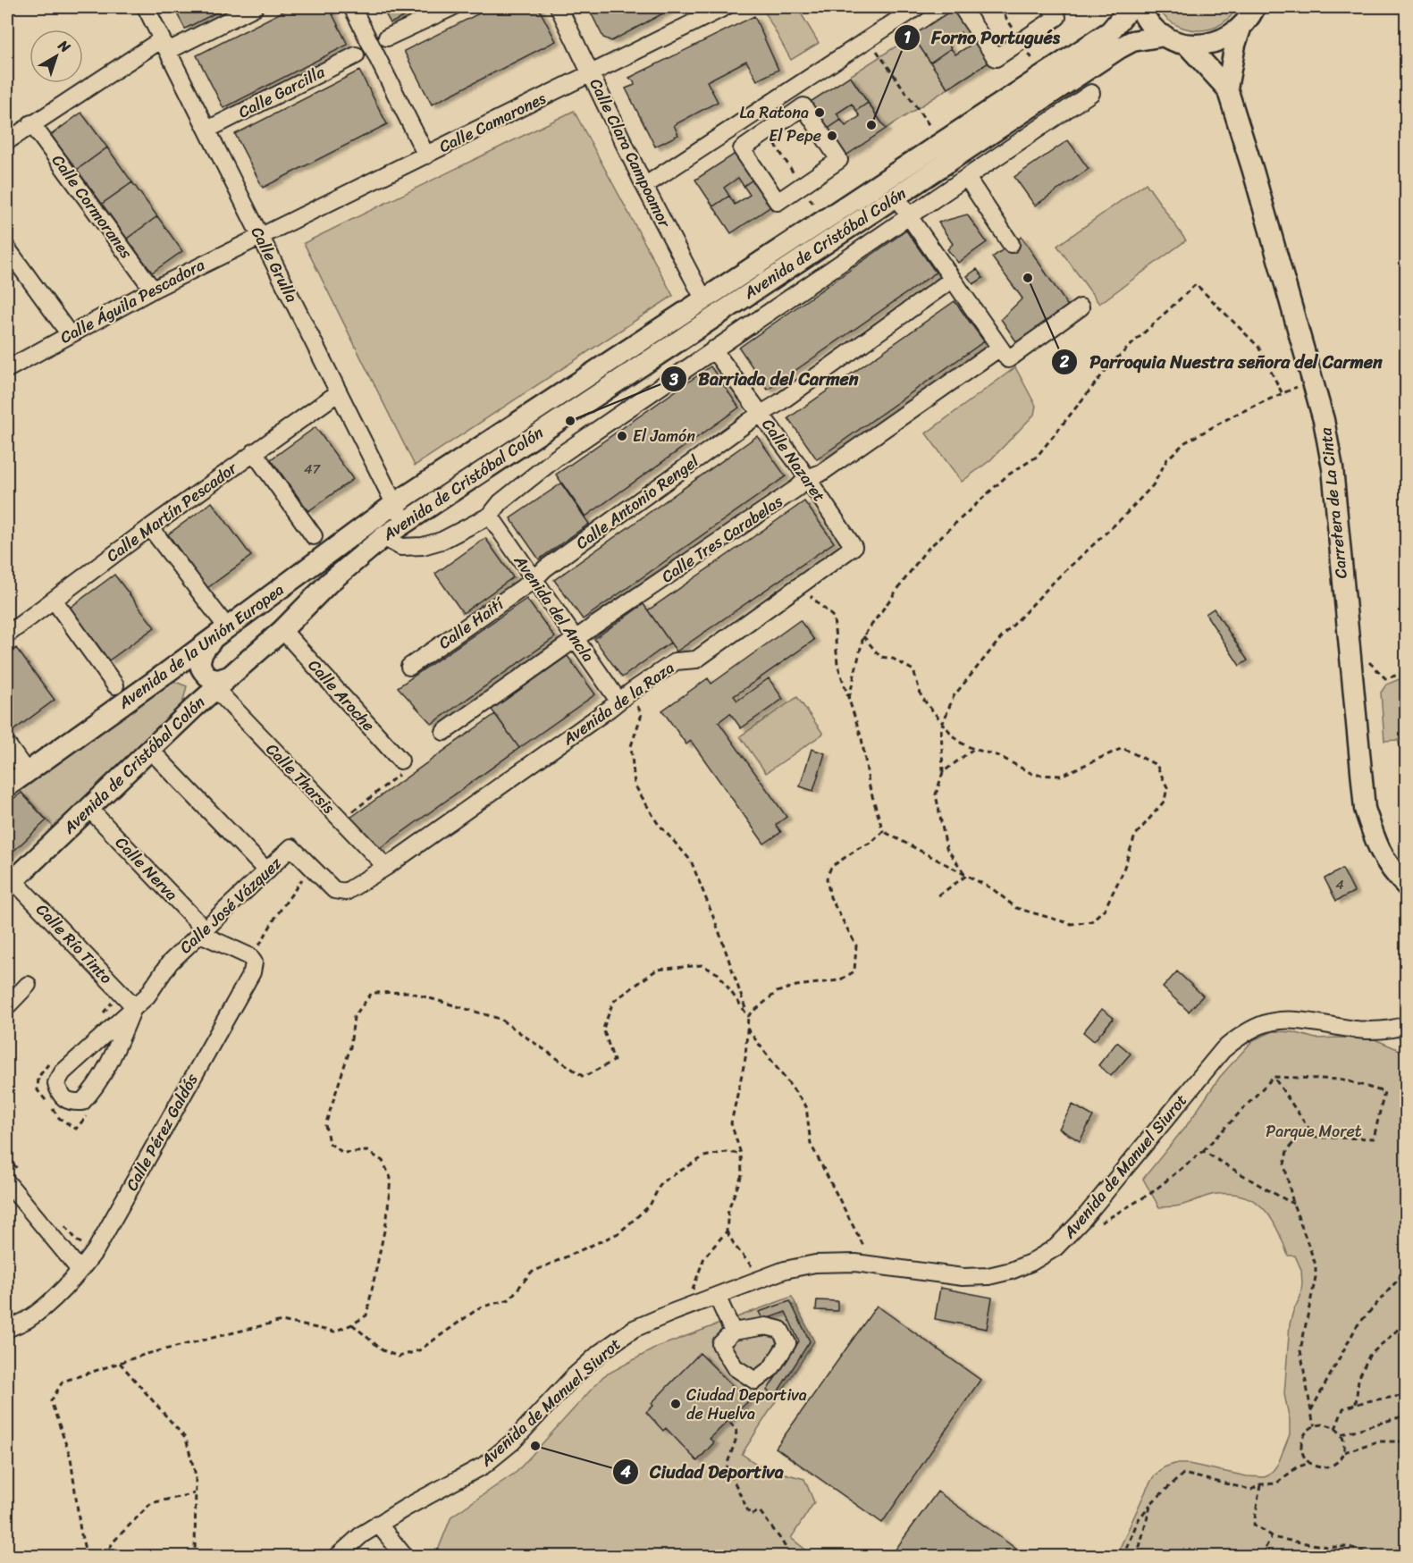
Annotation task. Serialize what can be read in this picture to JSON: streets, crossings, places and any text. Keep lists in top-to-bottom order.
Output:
{
  "streets": {
    "main road": ["Avenida de Cristóbal Colón", "Carretera de La Cinta", "Avenida de la Unión Europea"],
    "street": [
      "Calle Garcilla",
      "Calle Camarones",
      "Calle Clara Campoamor",
      "Calle Cormoranes",
      "Calle Grulla",
      "Calle Águila Pescadora",
      "Calle Nazaret",
      "Calle Antonio Rengel",
      "Calle Martín Pescador",
      "Calle Tres Carabelas",
      "Avenida del Ancla",
      "Calle Haití",
      "Calle Aroche",
      "Avenida de la Raza",
      "Calle Tharsis",
      "Calle Nerva",
      "Calle José Vázquez",
      "Calle Río Tinto",
      "Calle Pérez Galdós",
      "Avenida de Manuel Siurot"
    ]
  },
  "crossings": [
    ["Calle Garcilla", "Calle Grulla"],
    ["Calle Camarones", "Calle Clara Campoamor"],
    ["Calle Camarones", "Calle Grulla"],
    ["Calle Camarones", "Calle Águila Pescadora"],
    ["Calle Clara Campoamor", "Avenida de Cristóbal Colón"],
    ["Calle Cormoranes", "Calle Águila Pescadora"],
    ["Avenida de Cristóbal Colón", "Calle Grulla"],
    ["Avenida de Cristóbal Colón", "Avenida de la Unión Europea"],
    ["Avenida de Cristóbal Colón", "Calle Aroche"],
    ["Avenida de Cristóbal Colón", "Calle Tharsis"],
    ["Avenida de Cristóbal Colón", "Calle Nerva"],
    ["Avenida de Cristóbal Colón", "Calle Río Tinto"],
    ["Calle Grulla", "Calle Águila Pescadora"],
    ["Calle Grulla", "Calle Martín Pescador"],
    ["Calle Grulla", "Avenida de la Unión Europea"],
    ["Calle Nazaret", "Calle Antonio Rengel"],
    ["Calle Nazaret", "Calle Tres Carabelas"],
    ["Calle Nazaret", "Avenida de la Raza"],
    ["Calle Antonio Rengel", "Avenida del Ancla"],
    ["Calle Antonio Rengel", "Calle Haití"],
    ["Calle Tres Carabelas", "Avenida del Ancla"],
    ["Avenida del Ancla", "Calle Haití"],
    ["Avenida del Ancla", "Avenida de la Raza"],
    ["Avenida de la Raza", "Calle Tharsis"],
    ["Avenida de la Raza", "Calle José Vázquez"],
    ["Calle Tharsis", "Calle José Vázquez"],
    ["Calle Nerva", "Calle José Vázquez"],
    ["Calle Nerva", "Calle Pérez Galdós"],
    ["Calle José Vázquez", "Calle Río Tinto"],
    ["Calle José Vázquez", "Calle Pérez Galdós"]
  ],
  "parks": ["Parque Moret"],
  "places": [
    "La Ratona",
    "Forno Portugués",
    "El Pepe",
    "Parroquia Nuestra señora del Carmen",
    "Barriada del Carmen",
    "El Jamón",
    "Ciudad Deportiva de Huelva",
    "Ciudad Deportiva"
  ],
  "house_numbers": ["47", "4"],
  "north": "top right"
}
